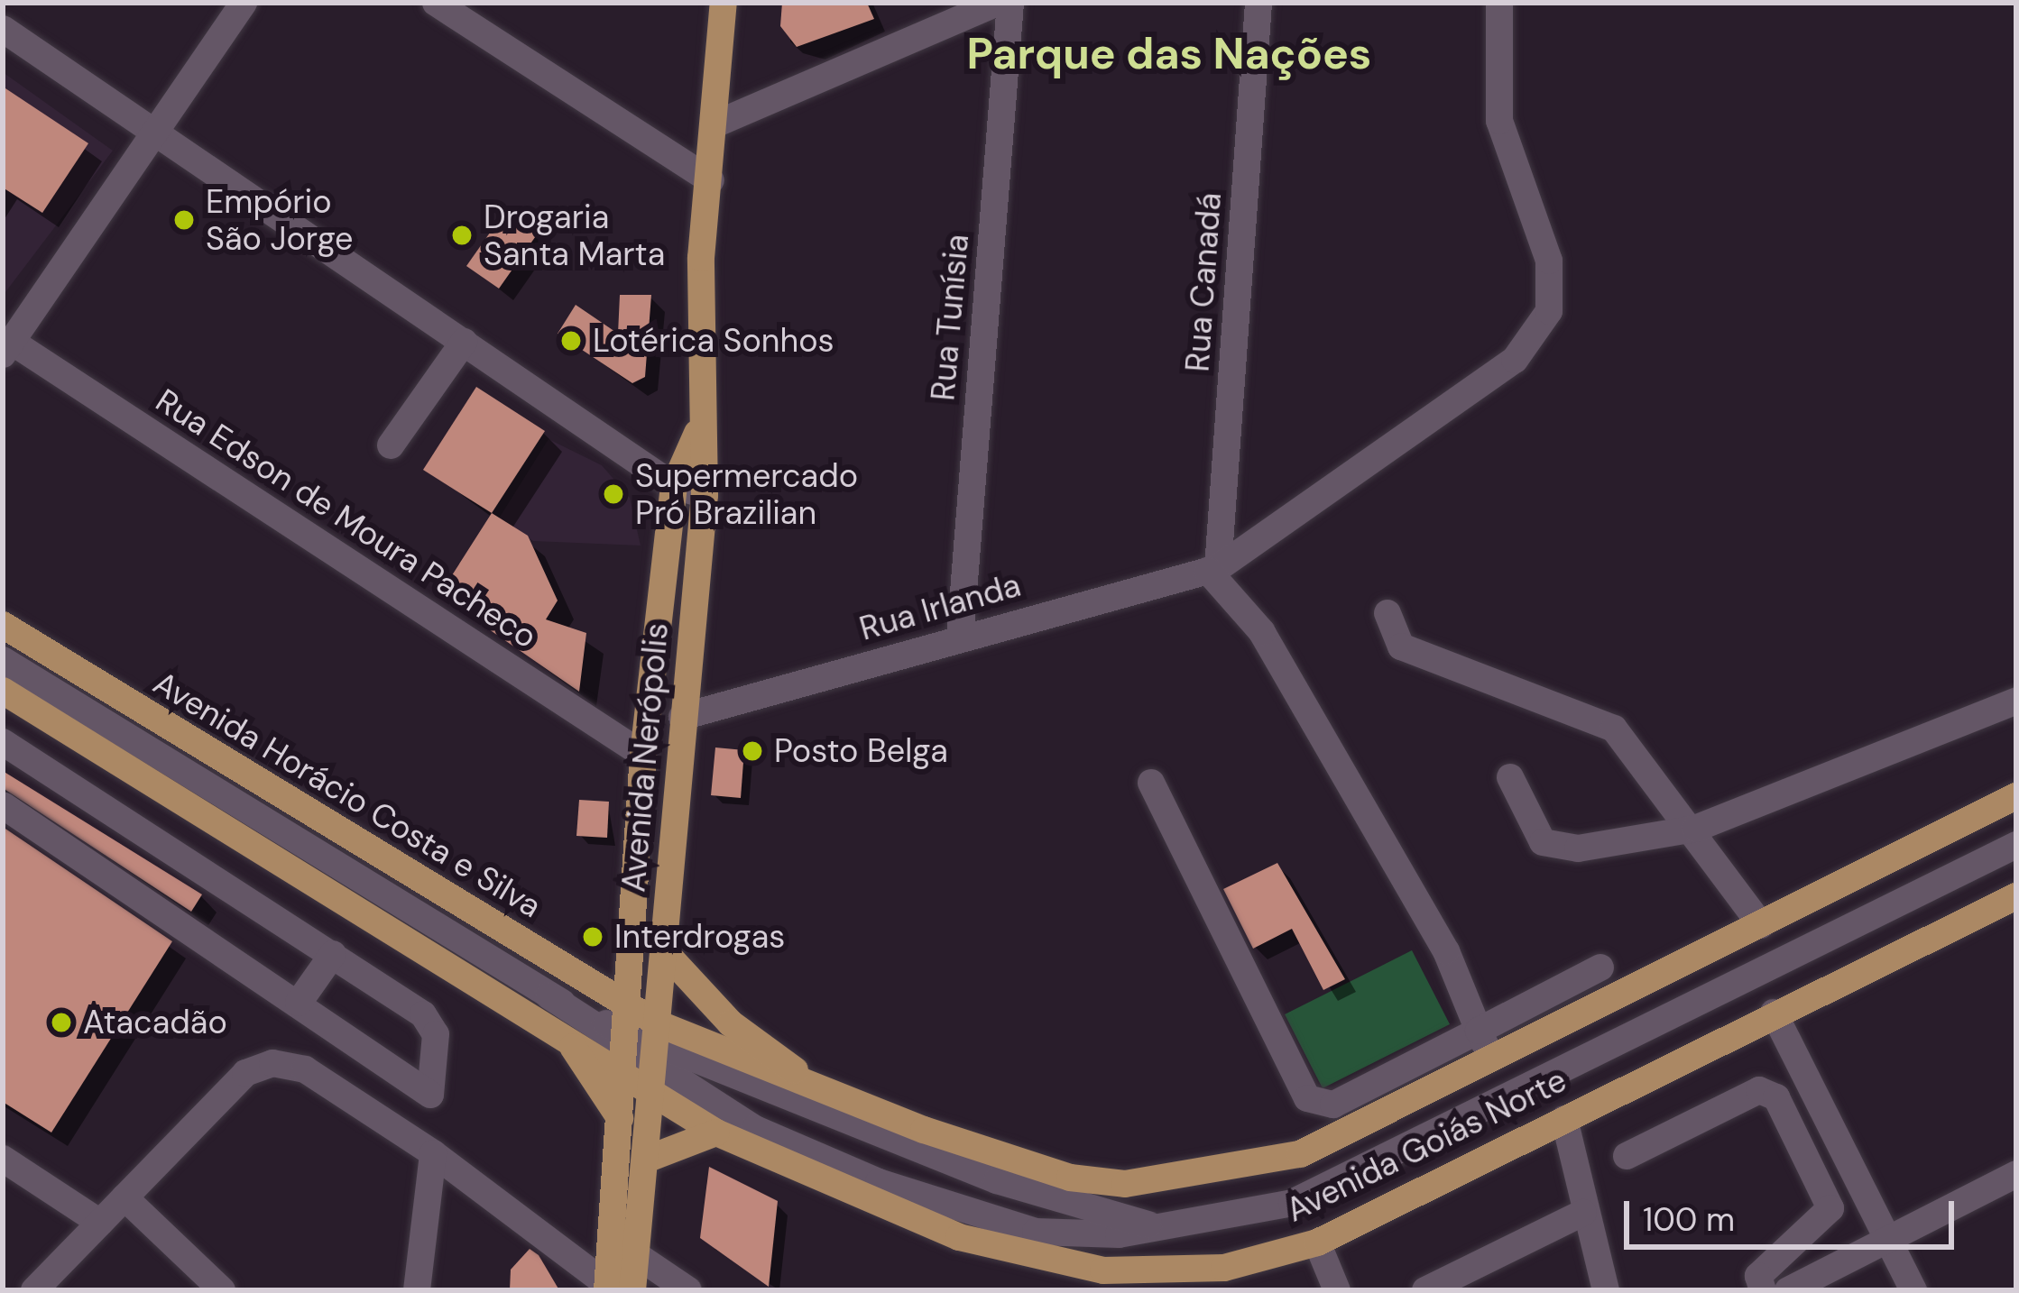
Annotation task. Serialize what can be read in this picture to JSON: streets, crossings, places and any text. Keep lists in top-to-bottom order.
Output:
{
  "streets": {
    "main road": ["Avenida Nerópolis", "Avenida Horácio Costa e Silva", "Avenida Goiás Norte"],
    "street": [
      "Rua Canadá",
      "Rua Tunísia",
      "Rua Edson de Moura Pacheco",
      "Rua Irlanda"
    ]
  },
  "crossings": [
    ["Rua Canadá", "Rua Irlanda"],
    ["Rua Tunísia", "Rua Irlanda"],
    ["Rua Edson de Moura Pacheco", "Avenida Nerópolis"],
    ["Rua Irlanda", "Avenida Nerópolis"],
    ["Avenida Nerópolis", "Avenida Horácio Costa e Silva"],
    ["Avenida Horácio Costa e Silva", "Avenida Goiás Norte"]
  ],
  "districts": ["Parque das Nações"],
  "places": [
    "Empório São Jorge",
    "Drogaria Santa Marta",
    "Lotérica Sonhos",
    "Supermercado Pró Brazilian",
    "Posto Belga",
    "Interdrogas",
    "Atacadão"
  ],
  "scale_bar": "100 m"
}
